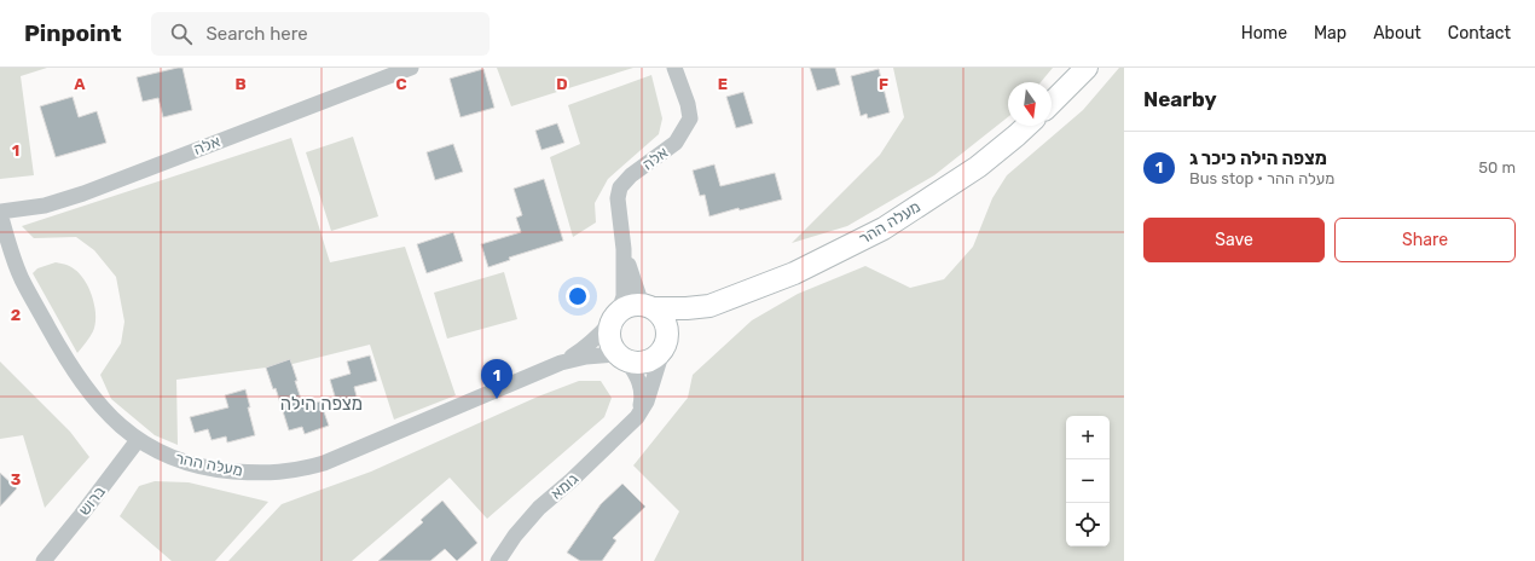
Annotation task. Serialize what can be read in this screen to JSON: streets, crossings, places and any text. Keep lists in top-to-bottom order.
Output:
{
  "streets": {
    "street": [
      "אלה",
      "מעלה ההר",
      "גומא",
      "ברוש"
    ]
  },
  "crossings": [
    ["אלה", "מעלה ההר"],
    ["מעלה ההר", "ברוש"]
  ],
  "districts": ["מצפה הילה"],
  "north": "bottom",
  "page": {
    "header": "Pinpoint",
    "search": "Search here",
    "nav": [
      "Home",
      "Map",
      "About",
      "Contact"
    ],
    "heading": "Nearby",
    "list": [
      {
        "mark": "1",
        "name": "מצפה הילה כיכר ג",
        "note": "Bus stop · מעלה ההר",
        "value": "50 m"
      }
    ],
    "buttons": ["Save", "Share"],
    "pins": "1",
    "map_buttons": ["+", "−"]
  },
  "grid": {
    "columns": [
      "A",
      "B",
      "C",
      "D",
      "E",
      "F"
    ],
    "rows": ["1", "2", "3"]
  }
}
